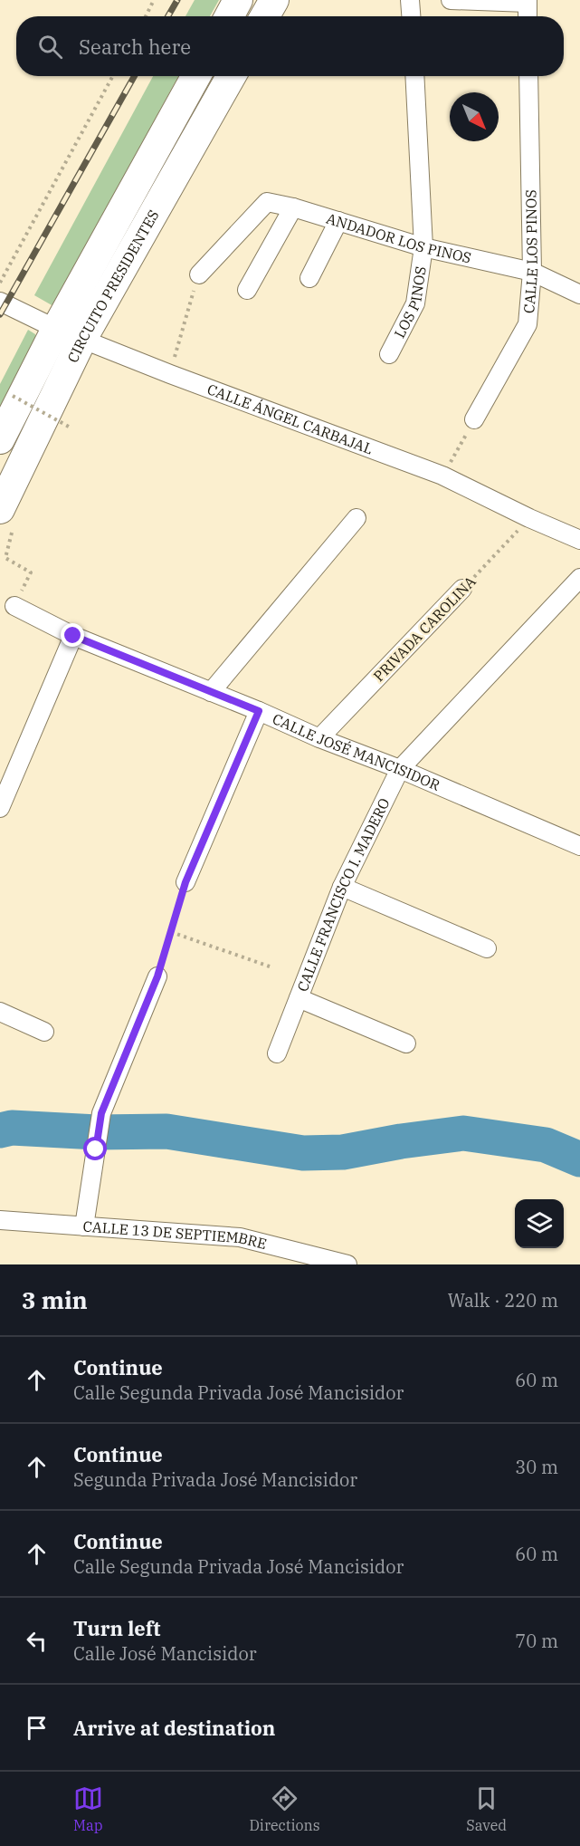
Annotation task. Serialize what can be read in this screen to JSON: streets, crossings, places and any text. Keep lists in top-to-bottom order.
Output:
{
  "streets": {
    "main road": ["CIRCUITO PRESIDENTES"],
    "street": [
      "ANDADOR LOS PINOS",
      "CALLE LOS PINOS",
      "LOS PINOS",
      "CALLE ÁNGEL CARBAJAL",
      "PRIVADA CAROLINA",
      "CALLE JOSÉ MANCISIDOR",
      "CALLE FRANCISCO I. MADERO",
      "CALLE 13 DE SEPTIEMBRE"
    ]
  },
  "crossings": [
    ["ANDADOR LOS PINOS", "CALLE LOS PINOS"],
    ["ANDADOR LOS PINOS", "LOS PINOS"],
    ["CIRCUITO PRESIDENTES", "CALLE ÁNGEL CARBAJAL"],
    ["CALLE ÁNGEL CARBAJAL", "PRIVADA CAROLINA"],
    ["PRIVADA CAROLINA", "CALLE JOSÉ MANCISIDOR"],
    ["CALLE JOSÉ MANCISIDOR", "CALLE FRANCISCO I. MADERO"]
  ],
  "north": "bottom right",
  "page": {
    "search": "Search here",
    "heading": ["3 min", "Walk · 220 m"],
    "list": [
      ["Continue", "Calle Segunda Privada José Mancisidor", "60 m"],
      ["Continue", "Segunda Privada José Mancisidor", "30 m"],
      ["Continue", "Calle Segunda Privada José Mancisidor", "60 m"],
      ["Turn left", "Calle José Mancisidor", "70 m"],
      "Arrive at destination"
    ],
    "nav": ["Map", "Directions", "Saved"]
  }
}
